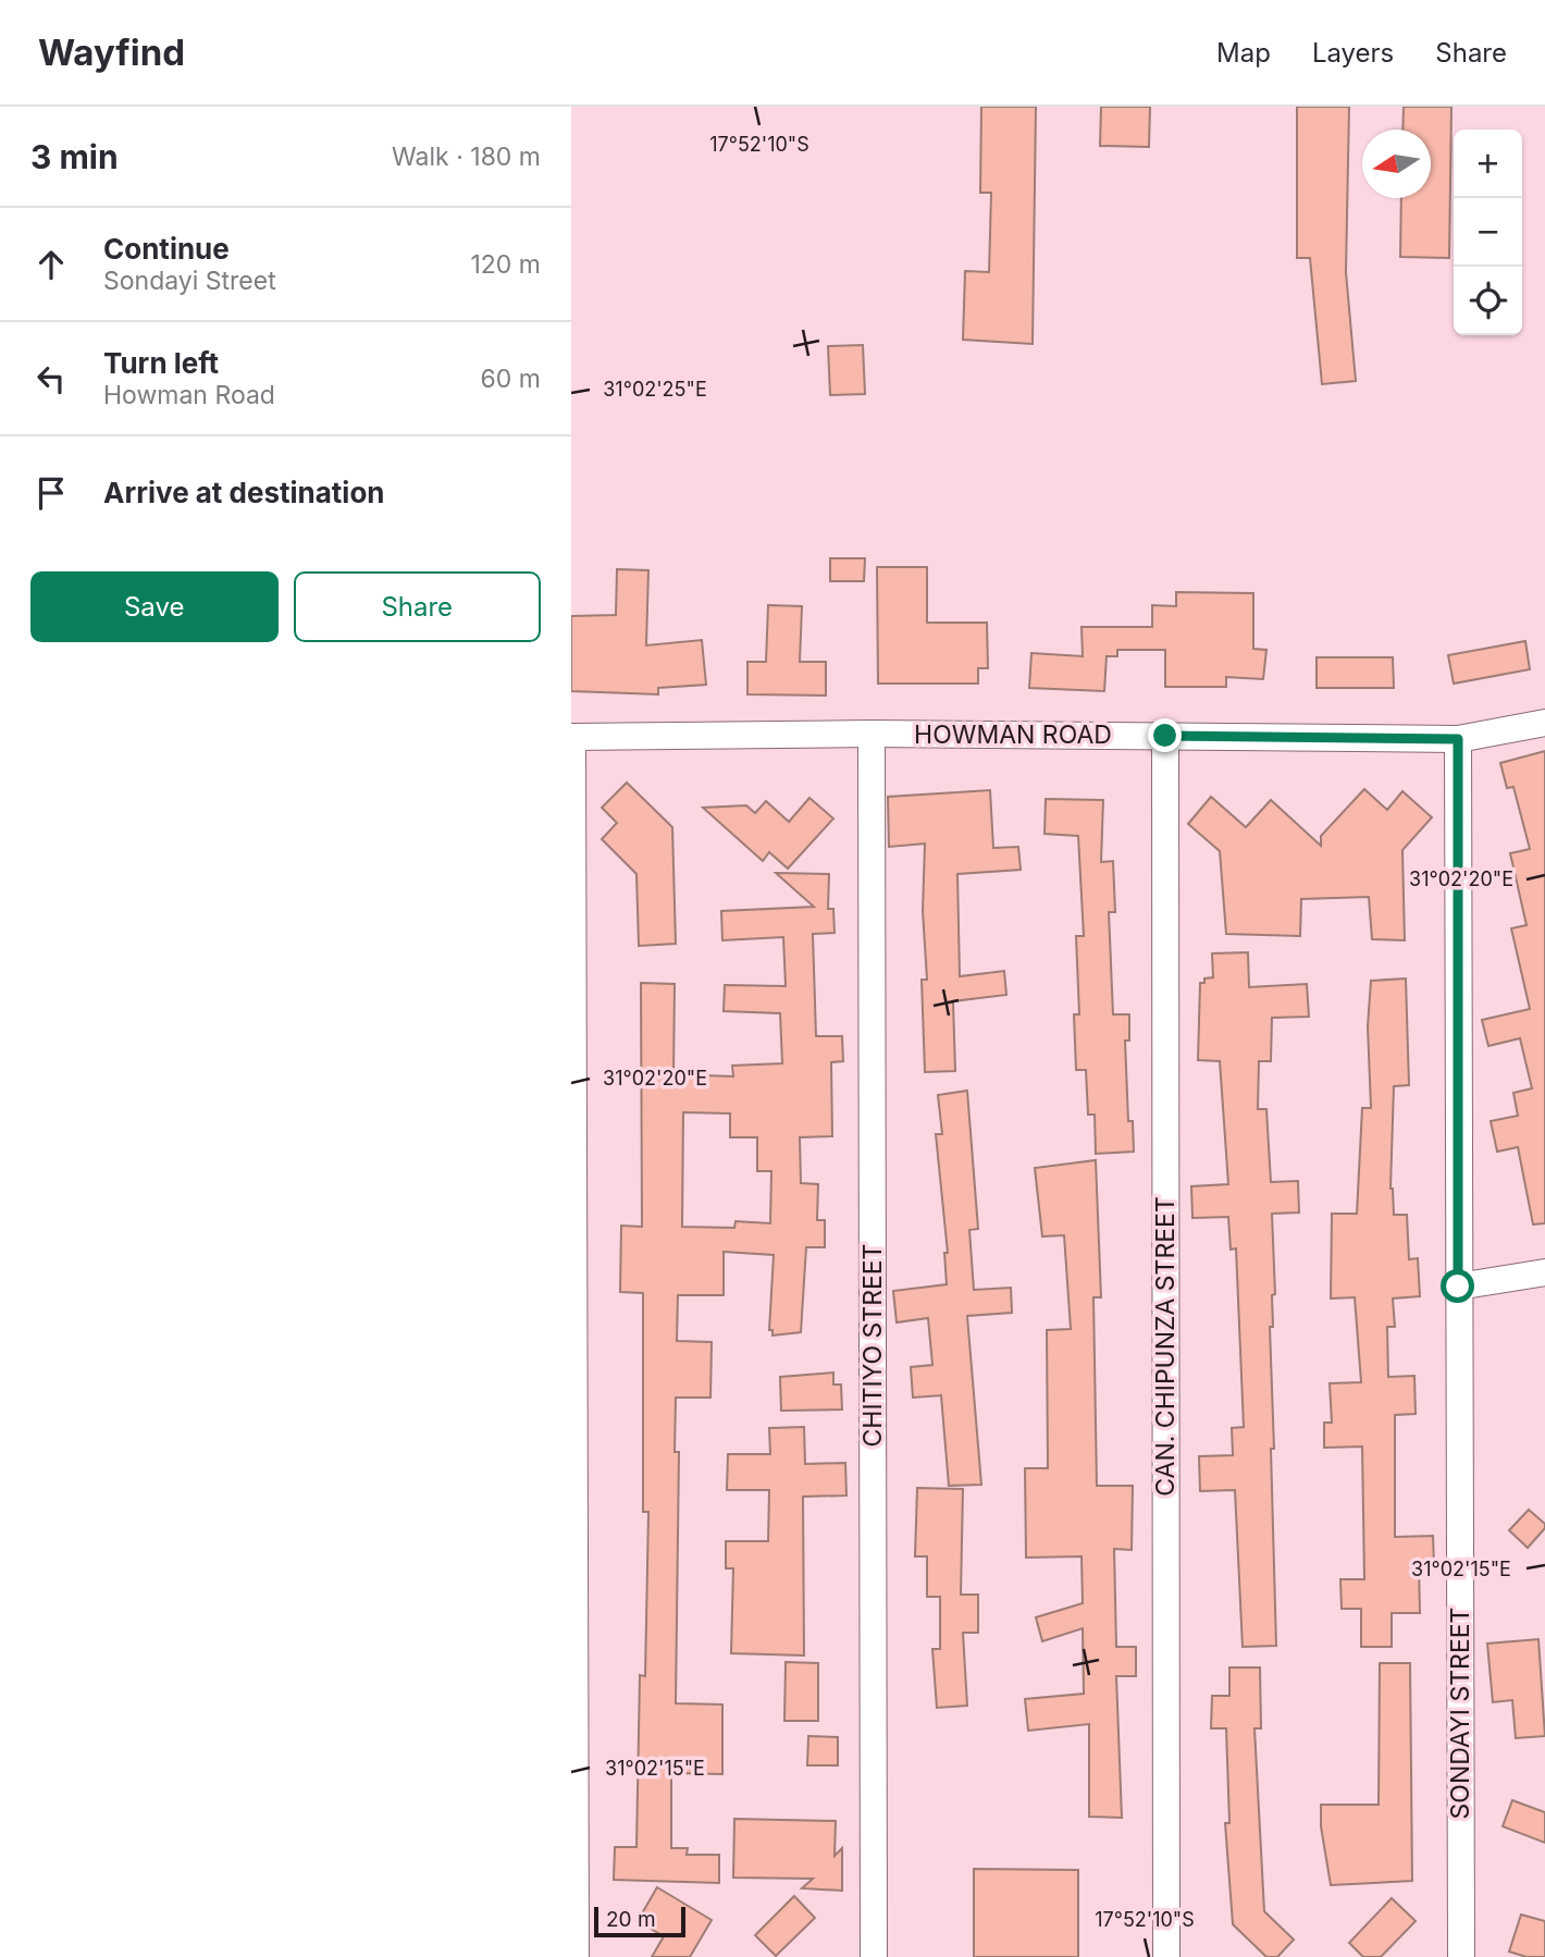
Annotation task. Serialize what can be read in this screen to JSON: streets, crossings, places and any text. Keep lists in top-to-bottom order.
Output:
{
  "streets": {
    "street": [
      "HOWMAN ROAD",
      "CHITIYO STREET",
      "CAN. CHIPUNZA STREET",
      "SONDAYI STREET"
    ]
  },
  "crossings": [
    ["HOWMAN ROAD", "CHITIYO STREET"],
    ["HOWMAN ROAD", "CAN. CHIPUNZA STREET"],
    ["HOWMAN ROAD", "SONDAYI STREET"]
  ],
  "scale_bar": "20 m",
  "north": "left",
  "page": {
    "header": "Wayfind",
    "nav": ["Map", "Layers", "Share"],
    "heading": ["3 min", "Walk · 180 m"],
    "map_buttons": ["+", "−"],
    "list": [
      ["Continue", "Sondayi Street", "120 m"],
      ["Turn left", "Howman Road", "60 m"],
      "Arrive at destination"
    ],
    "buttons": ["Save", "Share"],
    "scale": "20 m"
  },
  "coordinates": [
    "17°52'10\"S",
    "31°02'25\"E",
    "31°02'20\"E",
    "31°02'15\"E"
  ]
}
